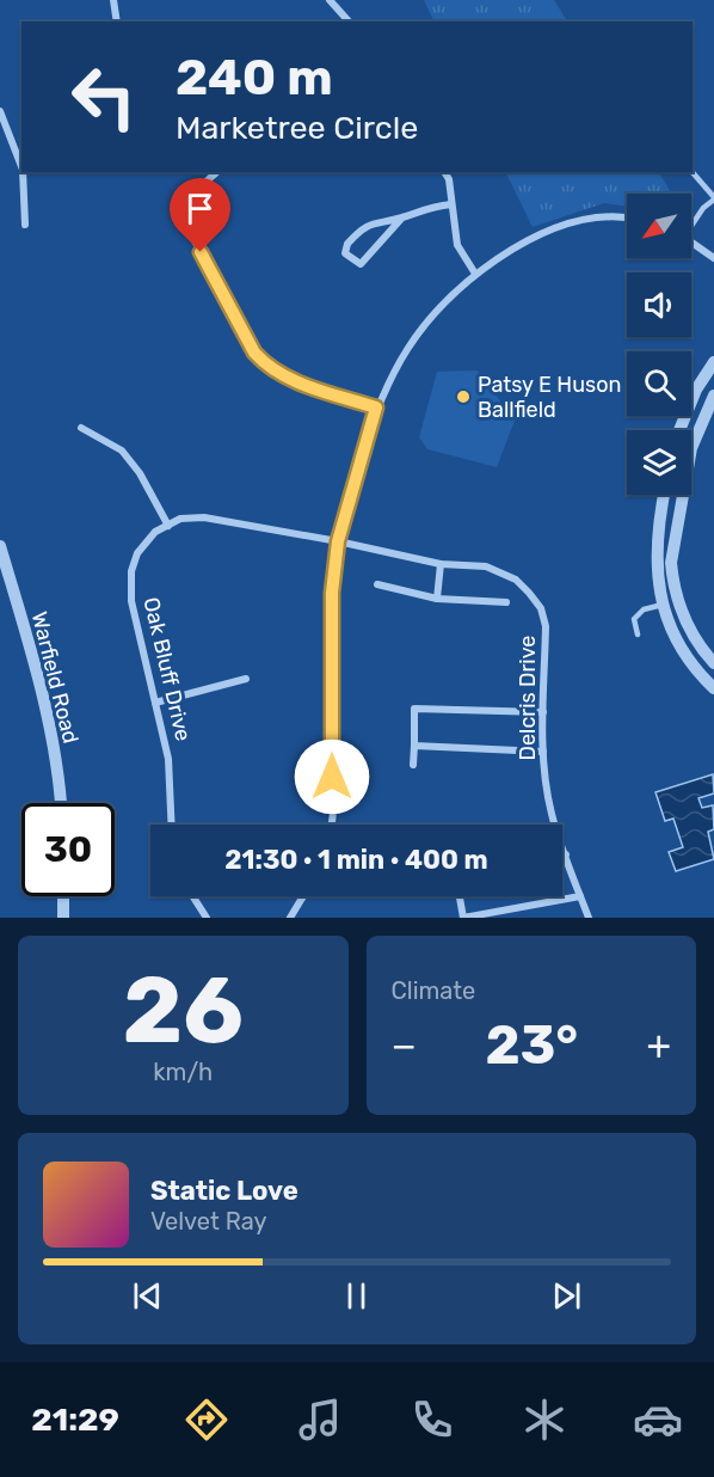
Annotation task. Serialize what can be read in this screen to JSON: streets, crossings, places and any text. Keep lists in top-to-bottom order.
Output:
{
  "streets": {
    "street": ["Oak Bluff Drive", "Warfield Road", "Delcris Drive"]
  },
  "crossings": [
    ["Oak Bluff Drive", "Delcris Drive"]
  ],
  "places": ["Patsy E Huson Ballfield"],
  "north": "bottom left",
  "page": {
    "turn": ["240 m", "Marketree Circle"],
    "limit": "30",
    "trip": "21:30 · 1 min · 400 m",
    "tile": [
      ["26", "km/h"],
      "Climate"
    ],
    "heat": ["−", "23°", "+"],
    "song": ["Static Love", "Velvet Ray"],
    "tabs": "21:29"
  }
}
